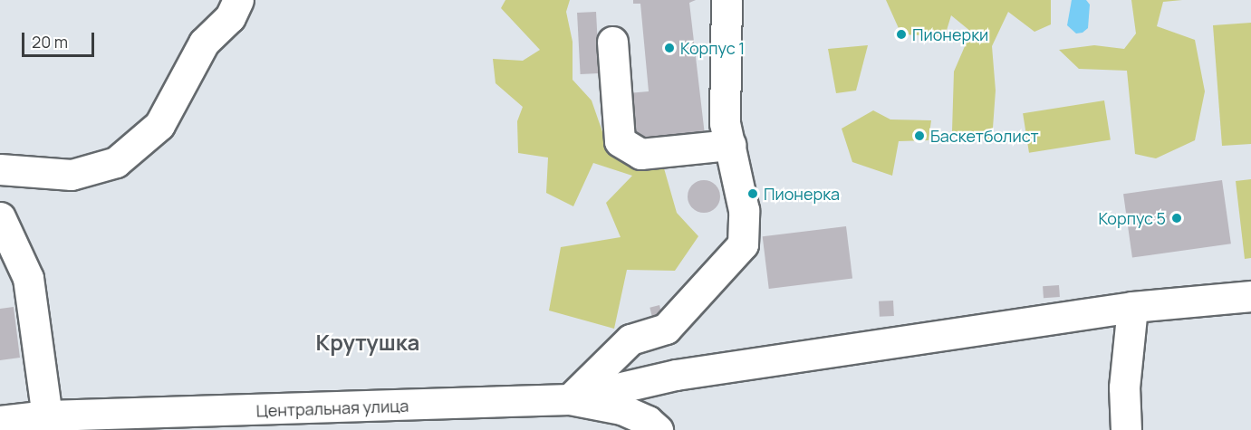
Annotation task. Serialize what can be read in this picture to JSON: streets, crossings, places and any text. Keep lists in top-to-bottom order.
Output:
{
  "streets": {
    "street": ["Центральная улица"]
  },
  "districts": ["Крутушка"],
  "places": [
    "Пионерки",
    "Корпус 1",
    "Баскетболист",
    "Пионерка",
    "Корпус 5"
  ],
  "scale_bar": "20 m"
}
